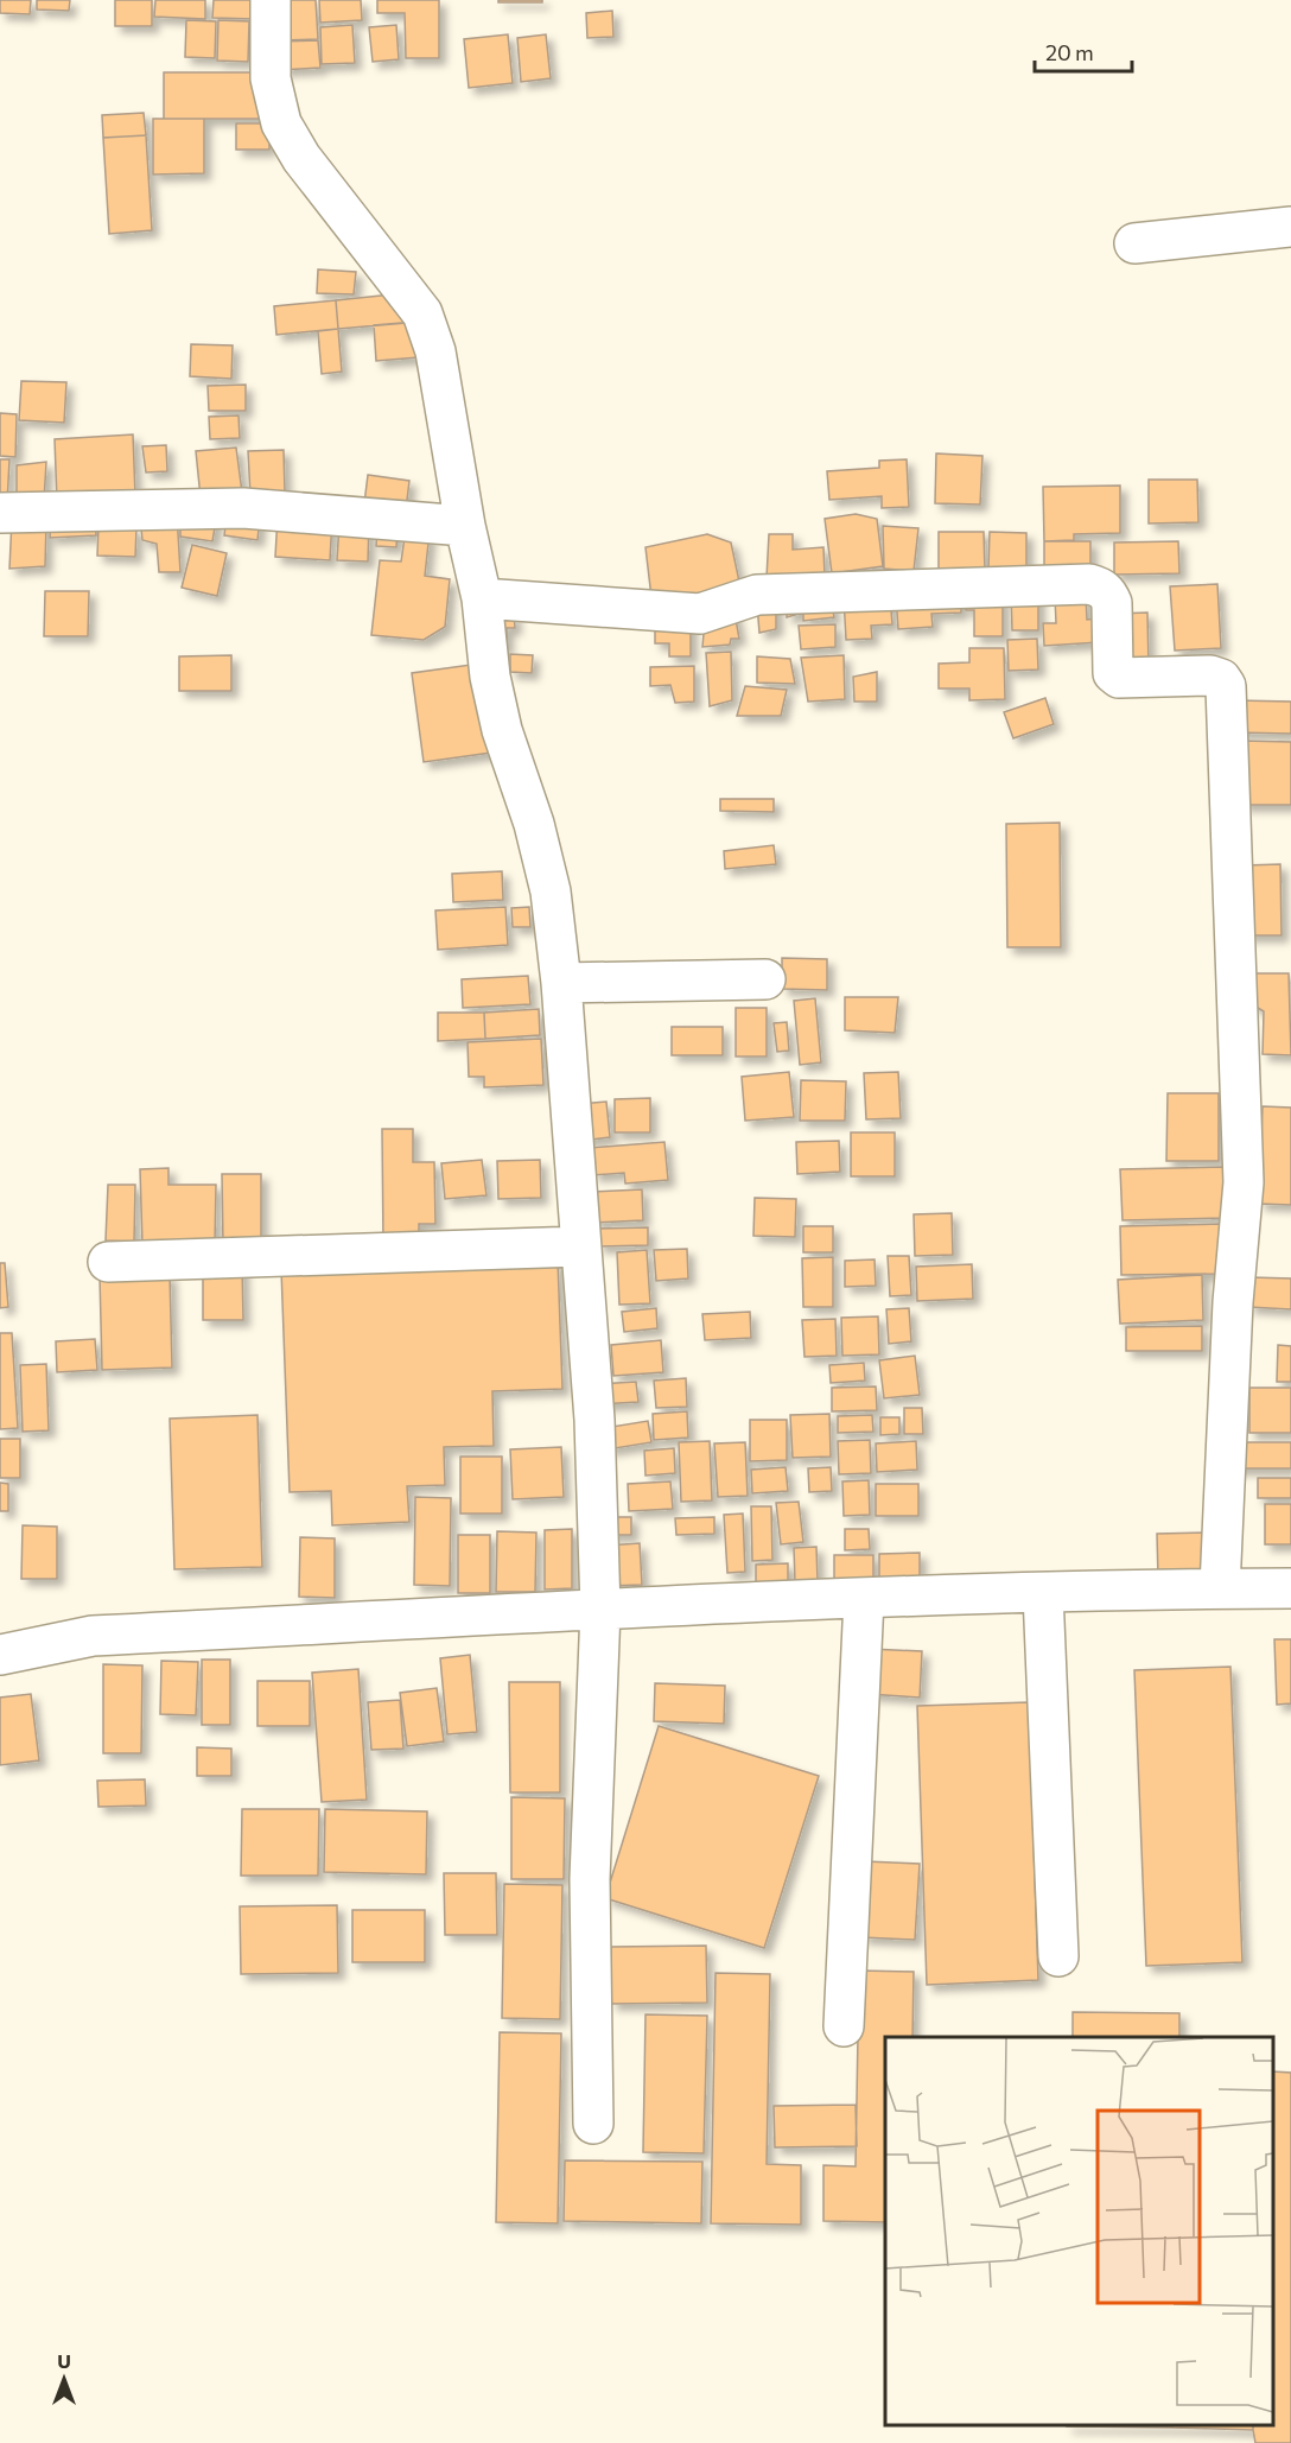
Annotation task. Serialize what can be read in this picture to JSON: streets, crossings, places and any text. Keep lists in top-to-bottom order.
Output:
{
  "scale_bar": "20 m",
  "north": "top"
}
